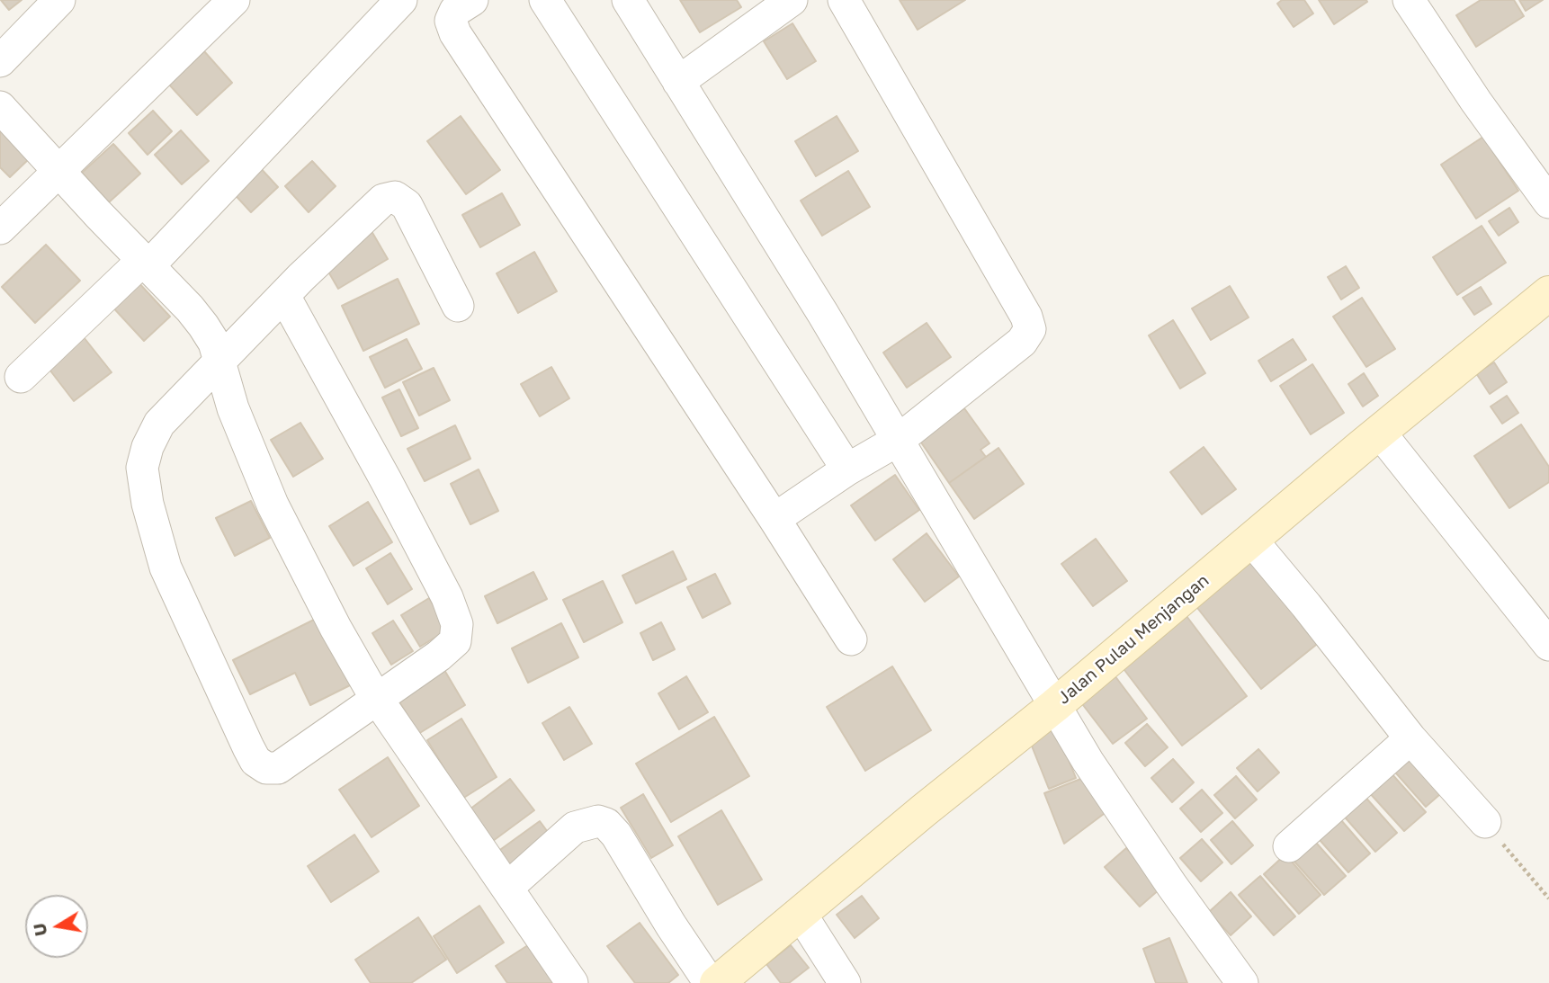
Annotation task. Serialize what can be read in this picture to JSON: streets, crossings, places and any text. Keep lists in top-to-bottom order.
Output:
{
  "streets": {
    "street": ["Jalan Pulau Menjangan"]
  },
  "north": "left"
}
